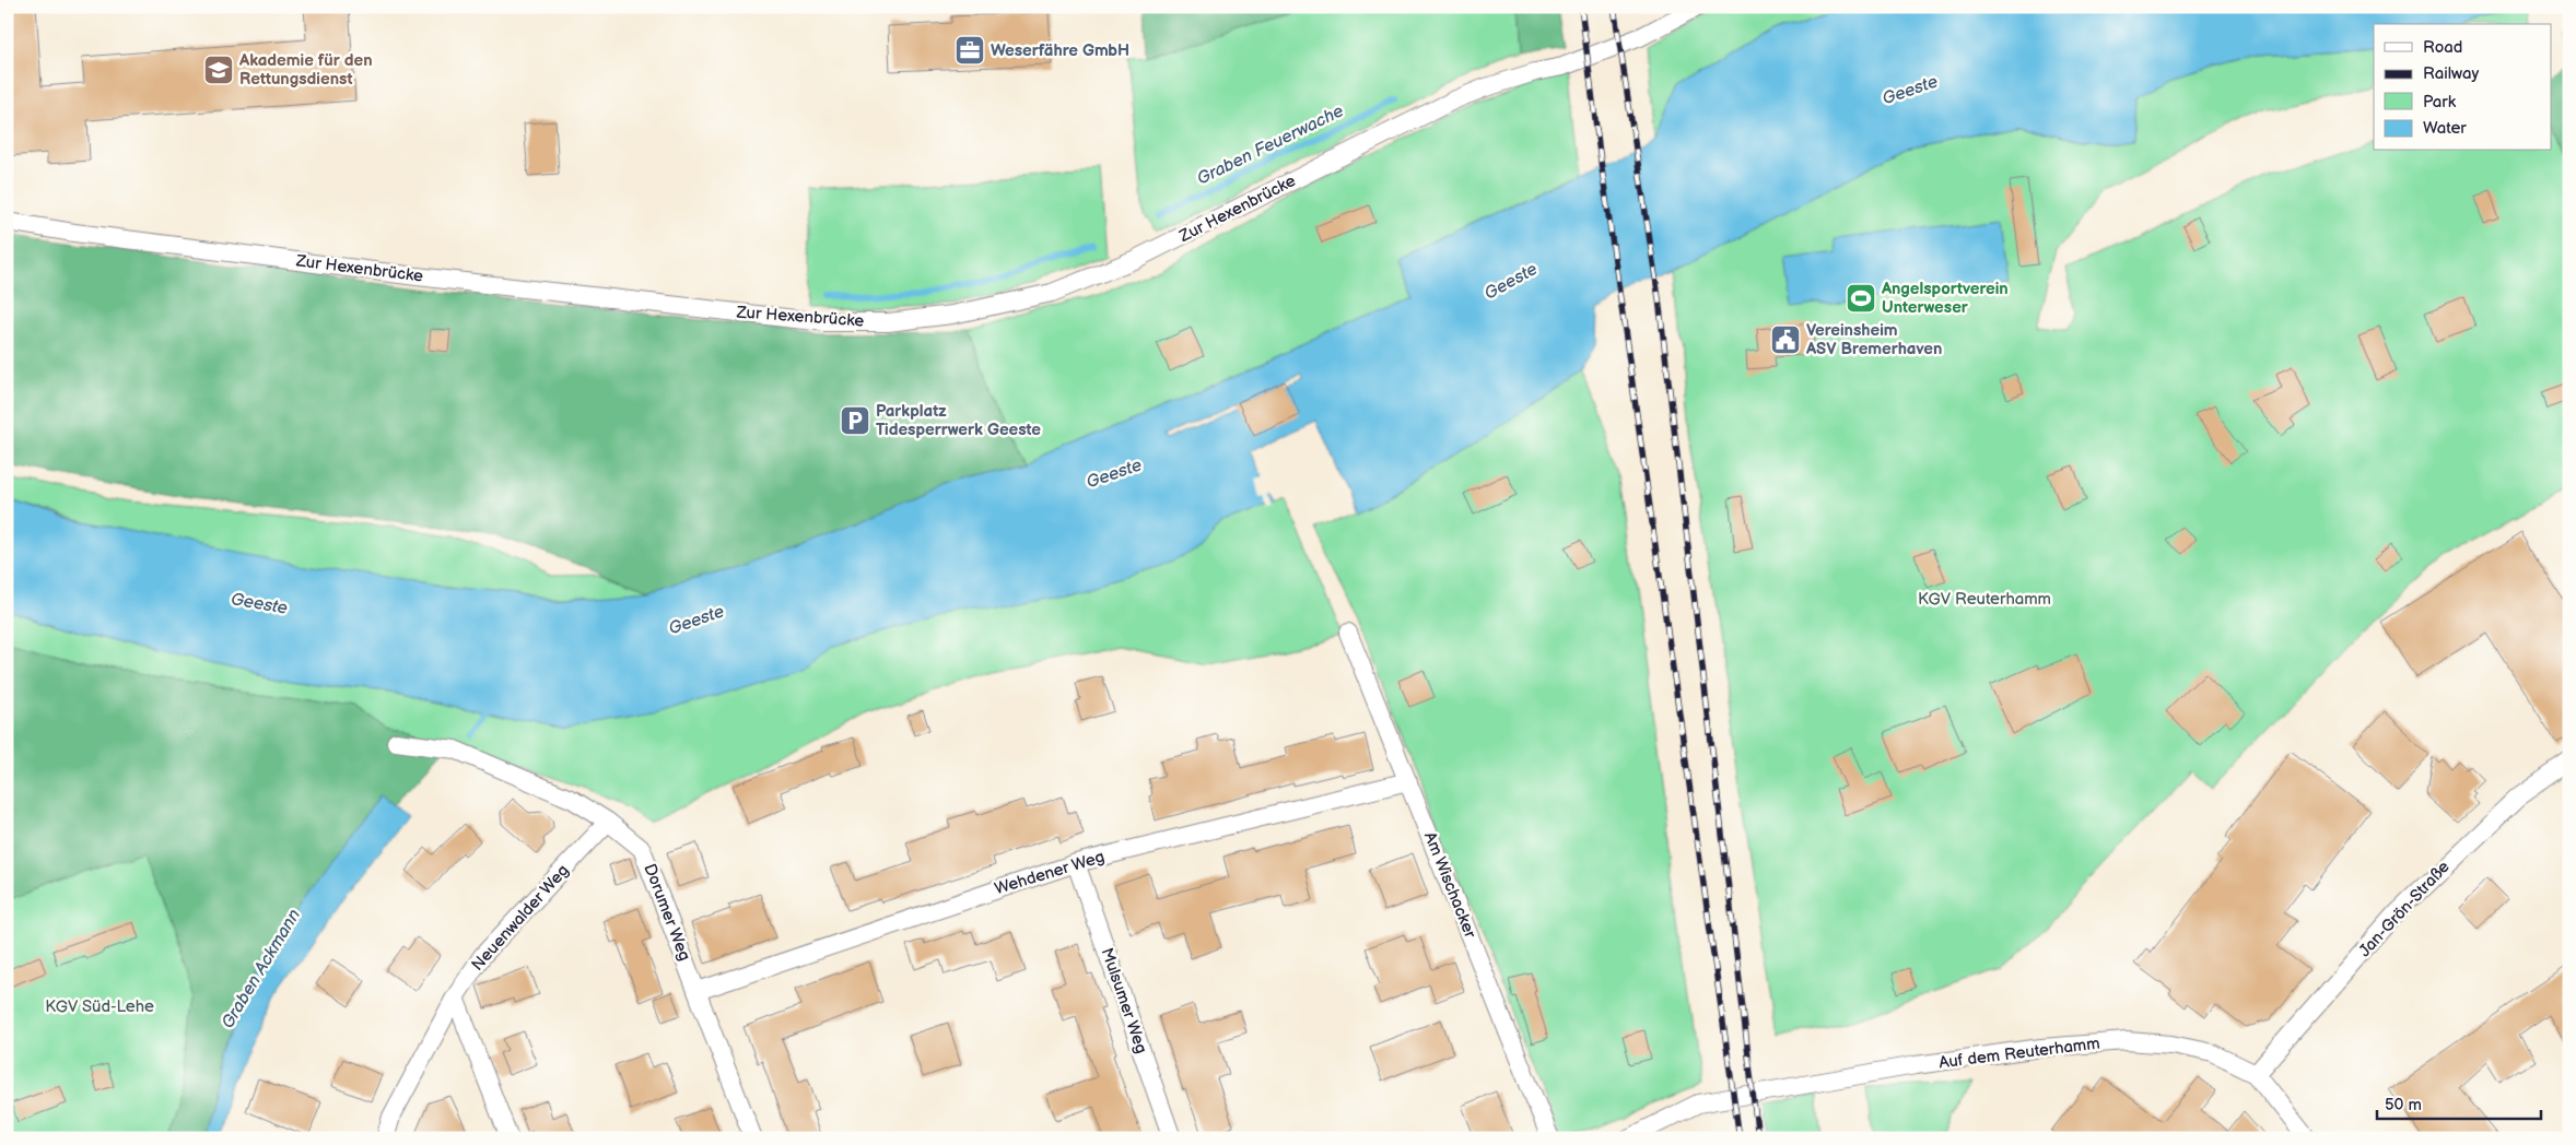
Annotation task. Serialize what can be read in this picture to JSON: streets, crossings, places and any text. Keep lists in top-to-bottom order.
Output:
{
  "streets": {
    "street": [
      "Zur Hexenbrücke",
      "Wehdener Weg",
      "Am Wischacker",
      "Jan-Grön-Straße",
      "Dorumer Weg",
      "Neuenwalder Weg",
      "Mulsumer Weg",
      "Auf dem Reuterhamm"
    ]
  },
  "crossings": [
    ["Wehdener Weg", "Am Wischacker"],
    ["Wehdener Weg", "Dorumer Weg"],
    ["Wehdener Weg", "Mulsumer Weg"],
    ["Jan-Grön-Straße", "Auf dem Reuterhamm"],
    ["Dorumer Weg", "Neuenwalder Weg"]
  ],
  "water": ["Geeste", "Graben Feuerwache", "Graben Ackmann"],
  "parks": ["KGV Reuterhamm", "KGV Süd-Lehe"],
  "places": {
    "office": ["Weserfähre GmbH"],
    "school or university": ["Akademie für den Rettungsdienst"],
    "sports": ["Angelsportverein Unterweser"],
    "public building": ["Vereinsheim ASV Bremerhaven"],
    "parking": ["Parkplatz Tidesperrwerk Geeste"]
  },
  "legend": [
    "Road",
    "Railway",
    "Park",
    "Water"
  ],
  "scale_bar": "50 m"
}
